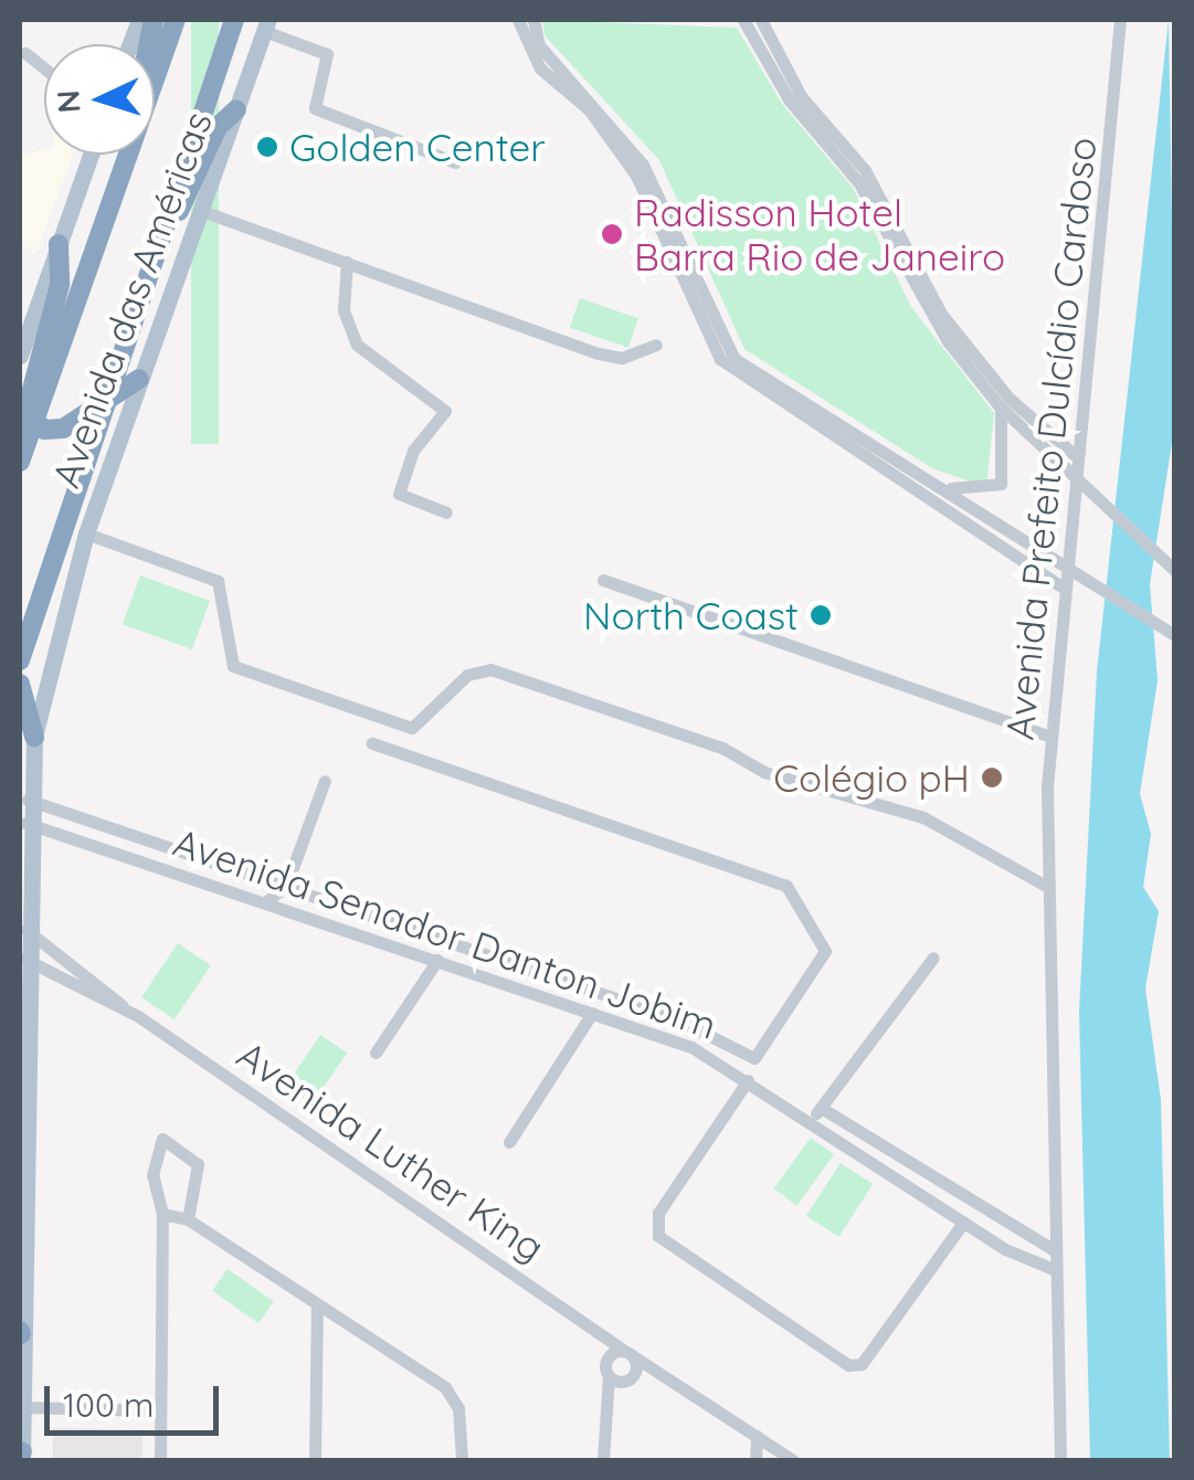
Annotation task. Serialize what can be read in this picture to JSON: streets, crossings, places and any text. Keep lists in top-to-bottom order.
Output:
{
  "streets": {
    "highway": ["Avenida das Américas"],
    "street": ["Avenida Prefeito Dulcídio Cardoso", "Avenida Senador Danton Jobim", "Avenida Luther King"]
  },
  "crossings": [
    ["Avenida das Américas", "Avenida Senador Danton Jobim"],
    ["Avenida das Américas", "Avenida Luther King"],
    ["Avenida Prefeito Dulcídio Cardoso", "Avenida Senador Danton Jobim"]
  ],
  "places": [
    "Golden Center",
    "Radisson Hotel Barra Rio de Janeiro",
    "North Coast",
    "Colégio pH"
  ],
  "scale_bar": "100 m",
  "north": "left"
}
